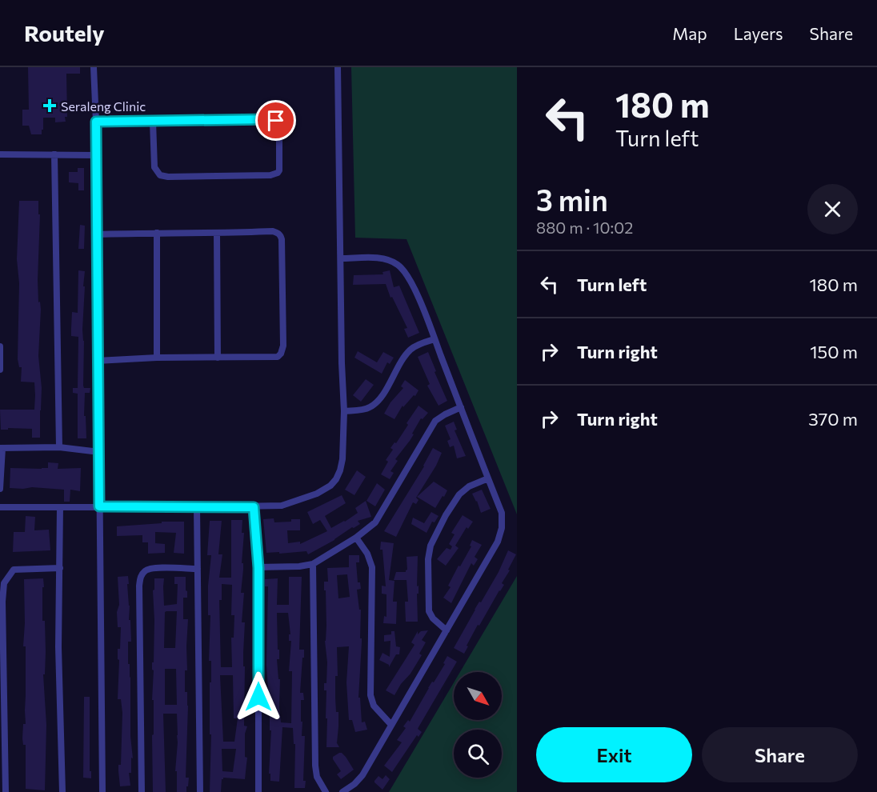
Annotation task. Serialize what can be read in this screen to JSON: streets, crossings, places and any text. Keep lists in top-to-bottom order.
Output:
{
  "places": {
    "health": ["Seraleng Clinic"]
  },
  "north": "bottom right",
  "page": {
    "header": "Routely",
    "nav": ["Map", "Layers", "Share"],
    "turn": ["180 m", "Turn left"],
    "heading": ["3 min", "880 m · 10:02"],
    "list": [
      {
        "name": "Turn left",
        "value": "180 m"
      },
      {
        "name": "Turn right",
        "value": "150 m"
      },
      {
        "name": "Turn right",
        "value": "370 m"
      }
    ],
    "buttons": ["Exit", "Share"]
  }
}
